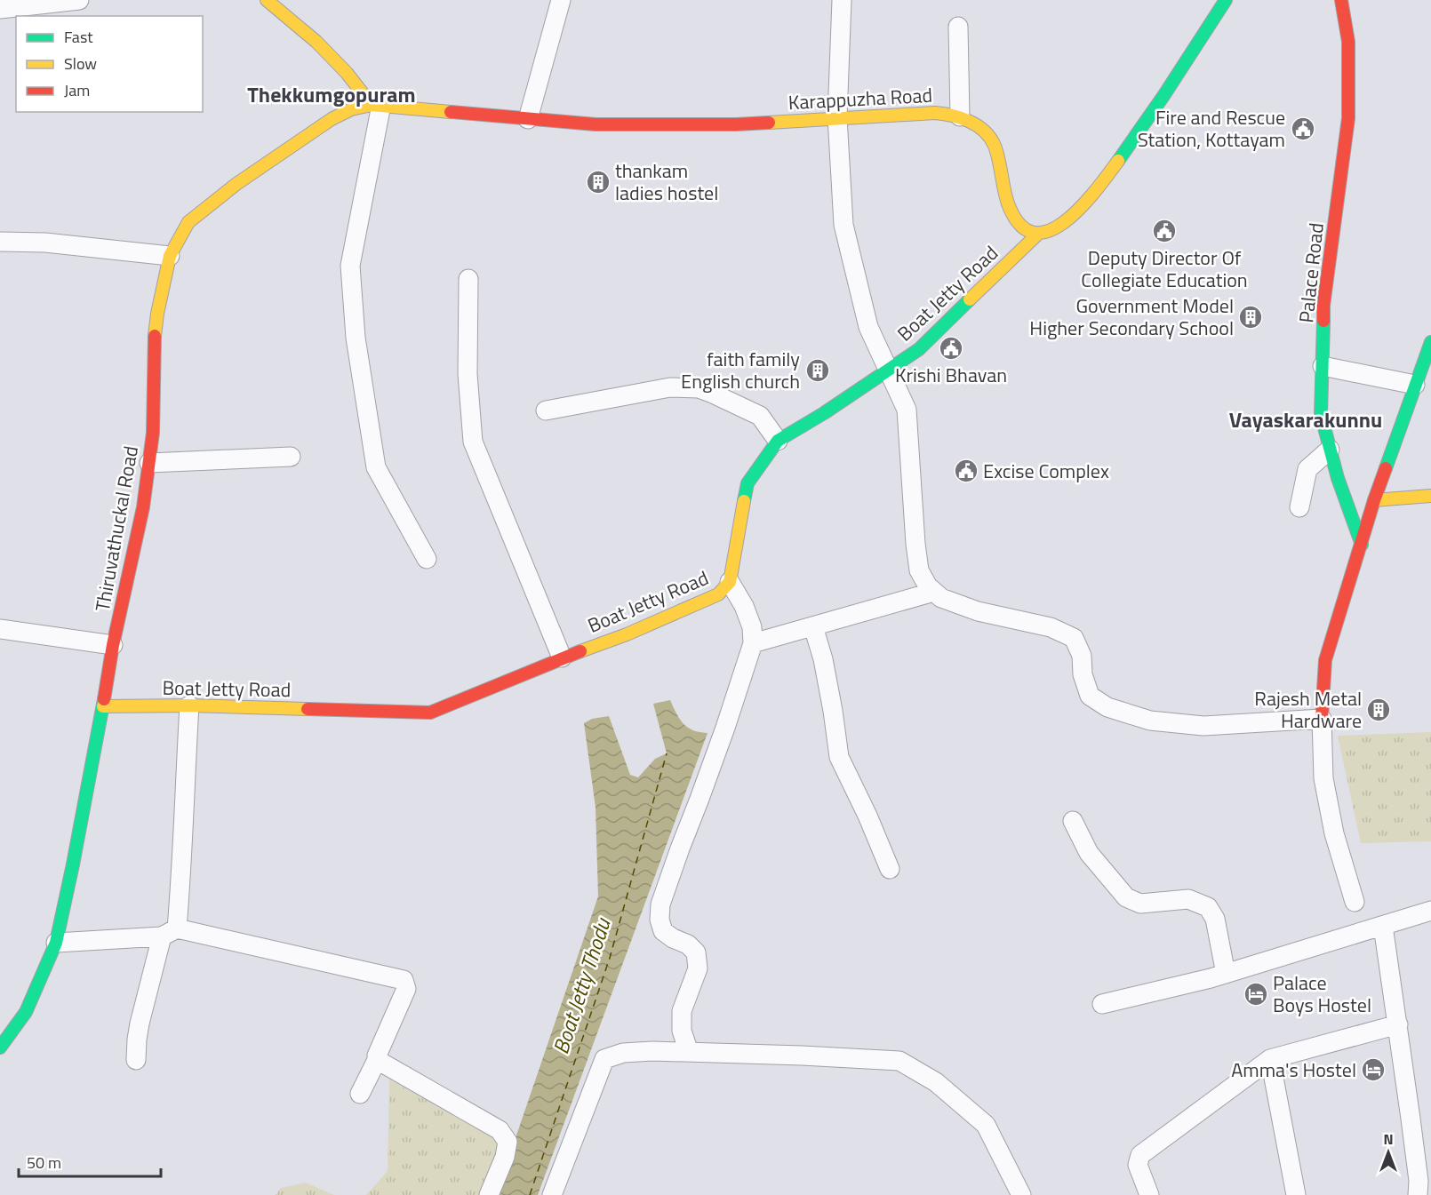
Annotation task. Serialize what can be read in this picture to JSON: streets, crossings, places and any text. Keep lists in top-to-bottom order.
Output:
{
  "streets": {
    "main road": [
      "Karappuzha Road",
      "Palace Road",
      "Boat Jetty Road",
      "Thiruvathuckal Road"
    ]
  },
  "crossings": [
    ["Karappuzha Road", "Boat Jetty Road"],
    ["Karappuzha Road", "Thiruvathuckal Road"],
    ["Boat Jetty Road", "Thiruvathuckal Road"]
  ],
  "districts": ["Thekkumgopuram", "Vayaskarakunnu"],
  "water": ["Boat Jetty Thodu"],
  "places": {
    "public building": [
      "Fire and Rescue Station, Kottayam",
      "Deputy Director Of Collegiate Education",
      "Krishi Bhavan",
      "Excise Complex"
    ],
    "building": [
      "thankam ladies hostel",
      "Government Model Higher Secondary School",
      "faith family English church",
      "Rajesh Metal Hardware"
    ],
    "hotel": ["Palace Boys Hostel", "Amma's Hostel"]
  },
  "legend": ["Fast", "Slow", "Jam"],
  "scale_bar": "50 m",
  "north": "top"
}
